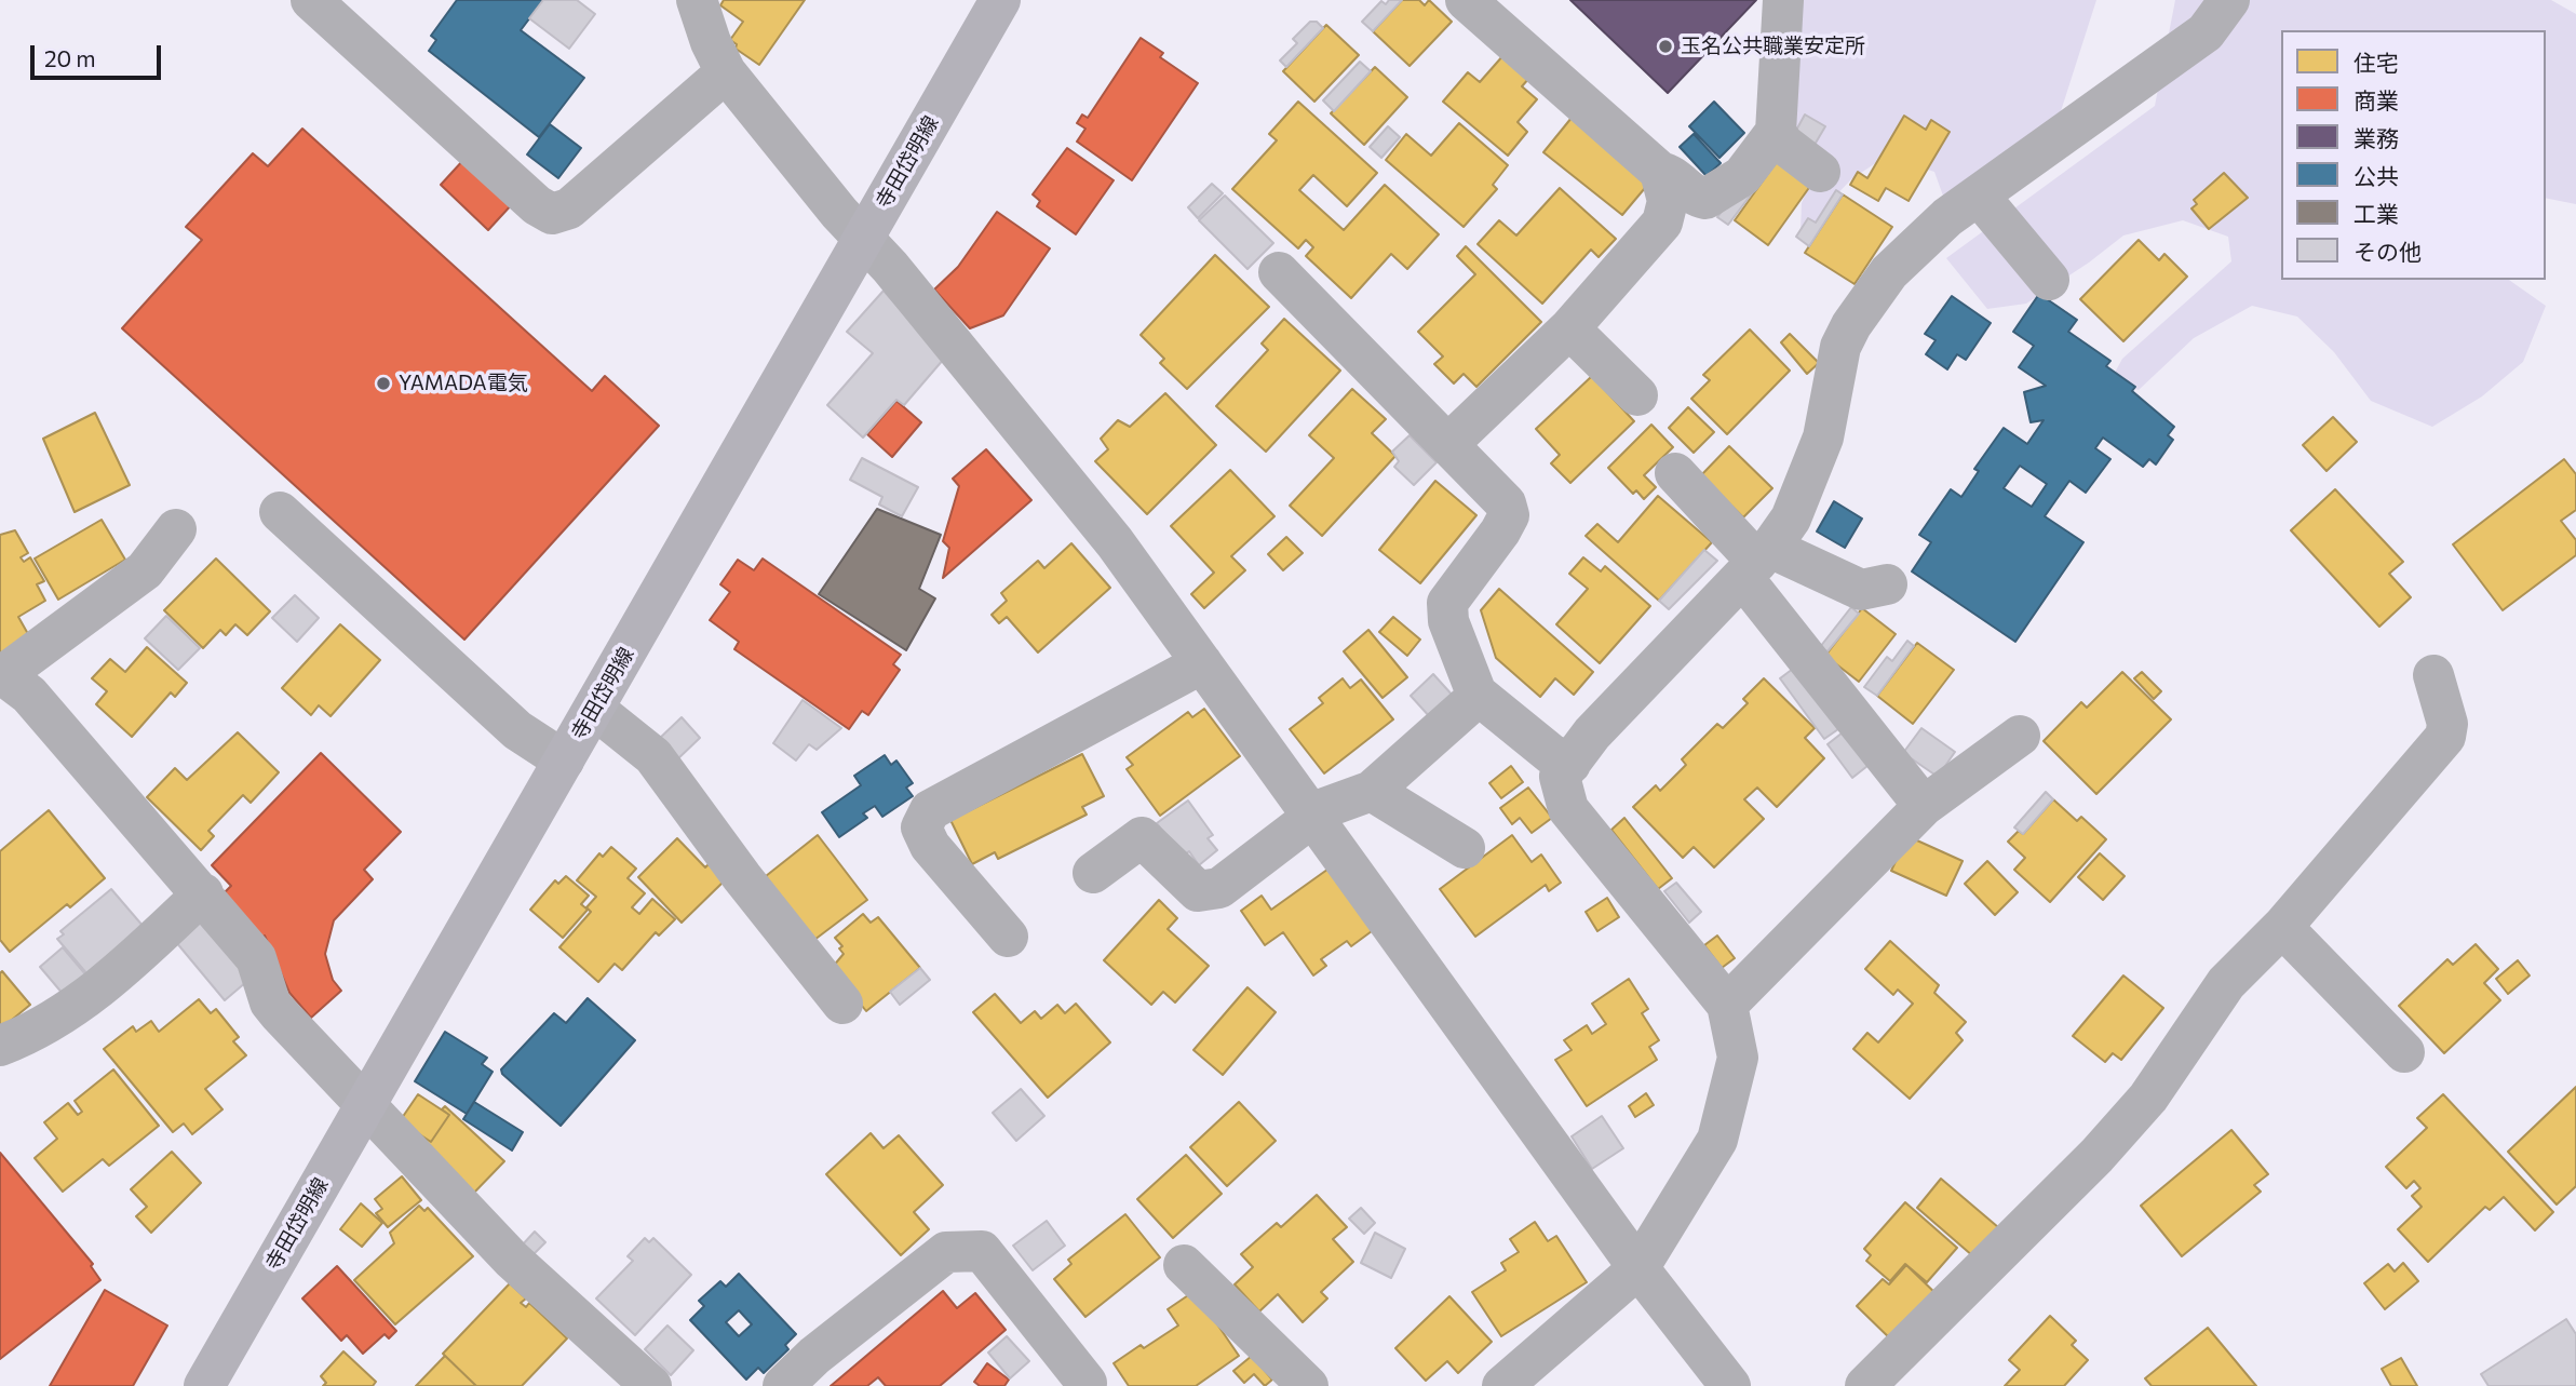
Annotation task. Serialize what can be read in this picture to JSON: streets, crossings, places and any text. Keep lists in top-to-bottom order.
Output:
{
  "streets": {
    "main road": ["寺田岱明線"]
  },
  "places": ["玉名公共職業安定所", "YAMADA電気"],
  "legend": [
    "住宅",
    "商業",
    "業務",
    "公共",
    "工業",
    "その他"
  ],
  "scale_bar": "20 m"
}
